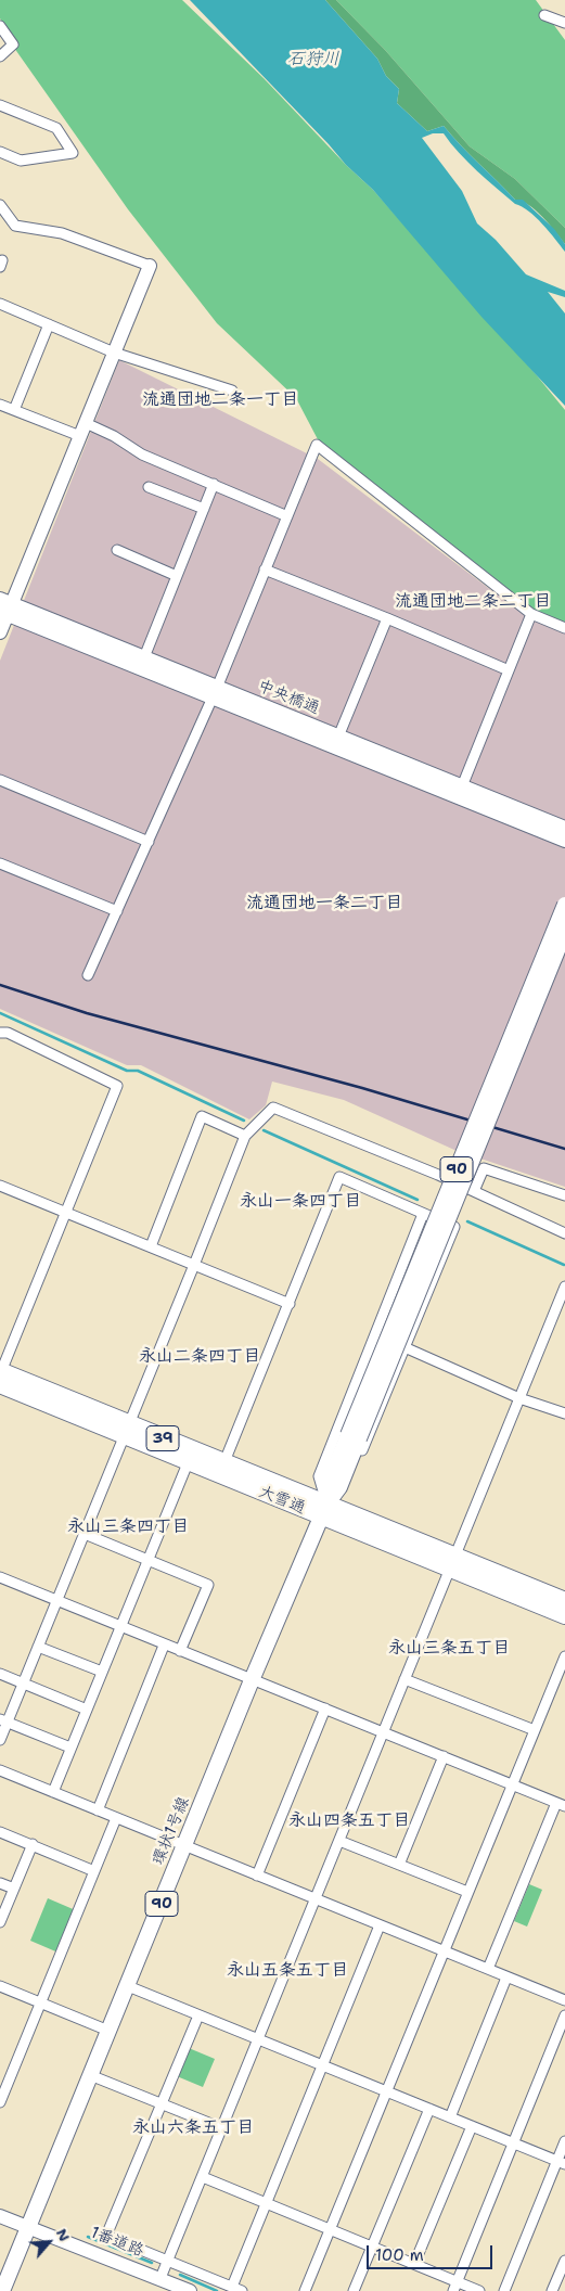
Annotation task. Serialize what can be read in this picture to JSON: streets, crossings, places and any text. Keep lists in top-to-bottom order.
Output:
{
  "streets": {
    "highway": ["39", "大雪通"],
    "main road": ["90", "環状1号線"],
    "street": ["中央橋通", "1番道路"]
  },
  "crossings": [
    ["90", "環状1号線"],
    ["大雪通", "環状1号線"],
    ["環状1号線", "1番道路"]
  ],
  "districts": [
    "流通団地二条一丁目",
    "流通団地二条二丁目",
    "流通団地一条二丁目",
    "永山一条四丁目",
    "永山二条四丁目",
    "永山三条四丁目",
    "永山三条五丁目",
    "永山四条五丁目",
    "永山五条五丁目",
    "永山六条五丁目"
  ],
  "water": ["石狩川"],
  "scale_bar": "100 m",
  "north": "top right"
}
